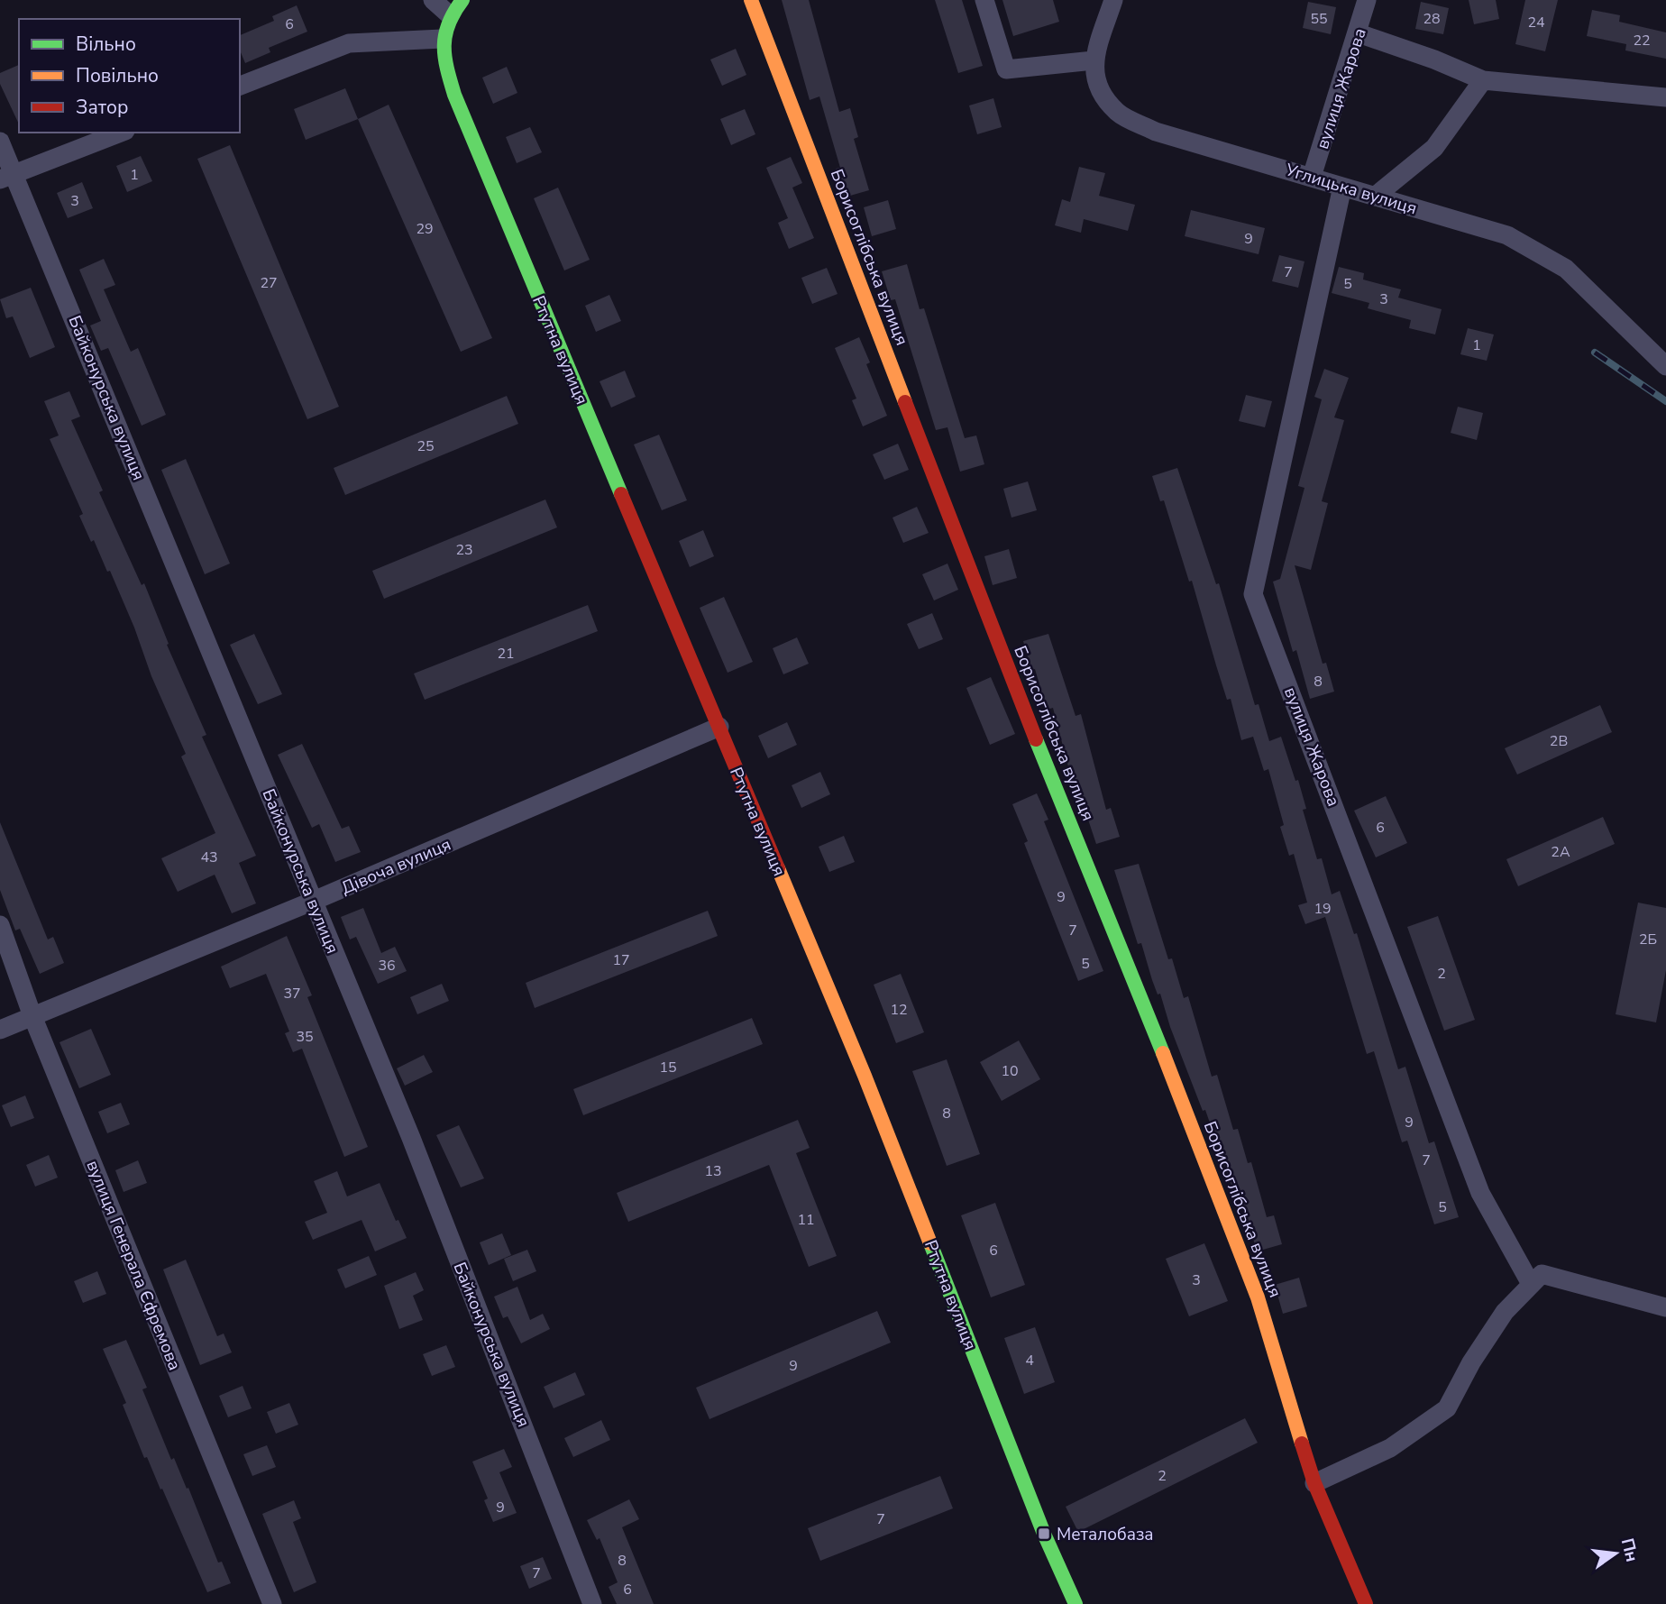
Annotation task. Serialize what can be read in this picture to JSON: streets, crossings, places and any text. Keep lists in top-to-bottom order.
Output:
{
  "streets": {
    "main road": ["Борисоглібська вулиця", "Ртутна вулиця"],
    "street": [
      "вулиця Жарова",
      "Углицька вулиця",
      "Байконурська вулиця",
      "Дівоча вулиця",
      "вулиця Генерала Єфремова"
    ]
  },
  "crossings": [
    ["вулиця Жарова", "Углицька вулиця"],
    ["Ртутна вулиця", "Дівоча вулиця"],
    ["Байконурська вулиця", "Дівоча вулиця"],
    ["Дівоча вулиця", "вулиця Генерала Єфремова"]
  ],
  "places": {
    "transit": ["Металобаза"]
  },
  "house_numbers": [
    "55",
    "28",
    "24",
    "6",
    "22",
    "1",
    "3",
    "29",
    "9",
    "7",
    "27",
    "5",
    "3",
    "1",
    "25",
    "23",
    "21",
    "8",
    "2В",
    "6",
    "2А",
    "43",
    "9",
    "19",
    "7",
    "2Б",
    "17",
    "5",
    "36",
    "2",
    "37",
    "12",
    "35",
    "15",
    "10",
    "8",
    "9",
    "7",
    "13",
    "5",
    "11",
    "6",
    "3",
    "4",
    "9",
    "2",
    "9",
    "7",
    "8",
    "7",
    "6"
  ],
  "legend": ["Вільно", "Повільно", "Затор"],
  "north": "right"
}
